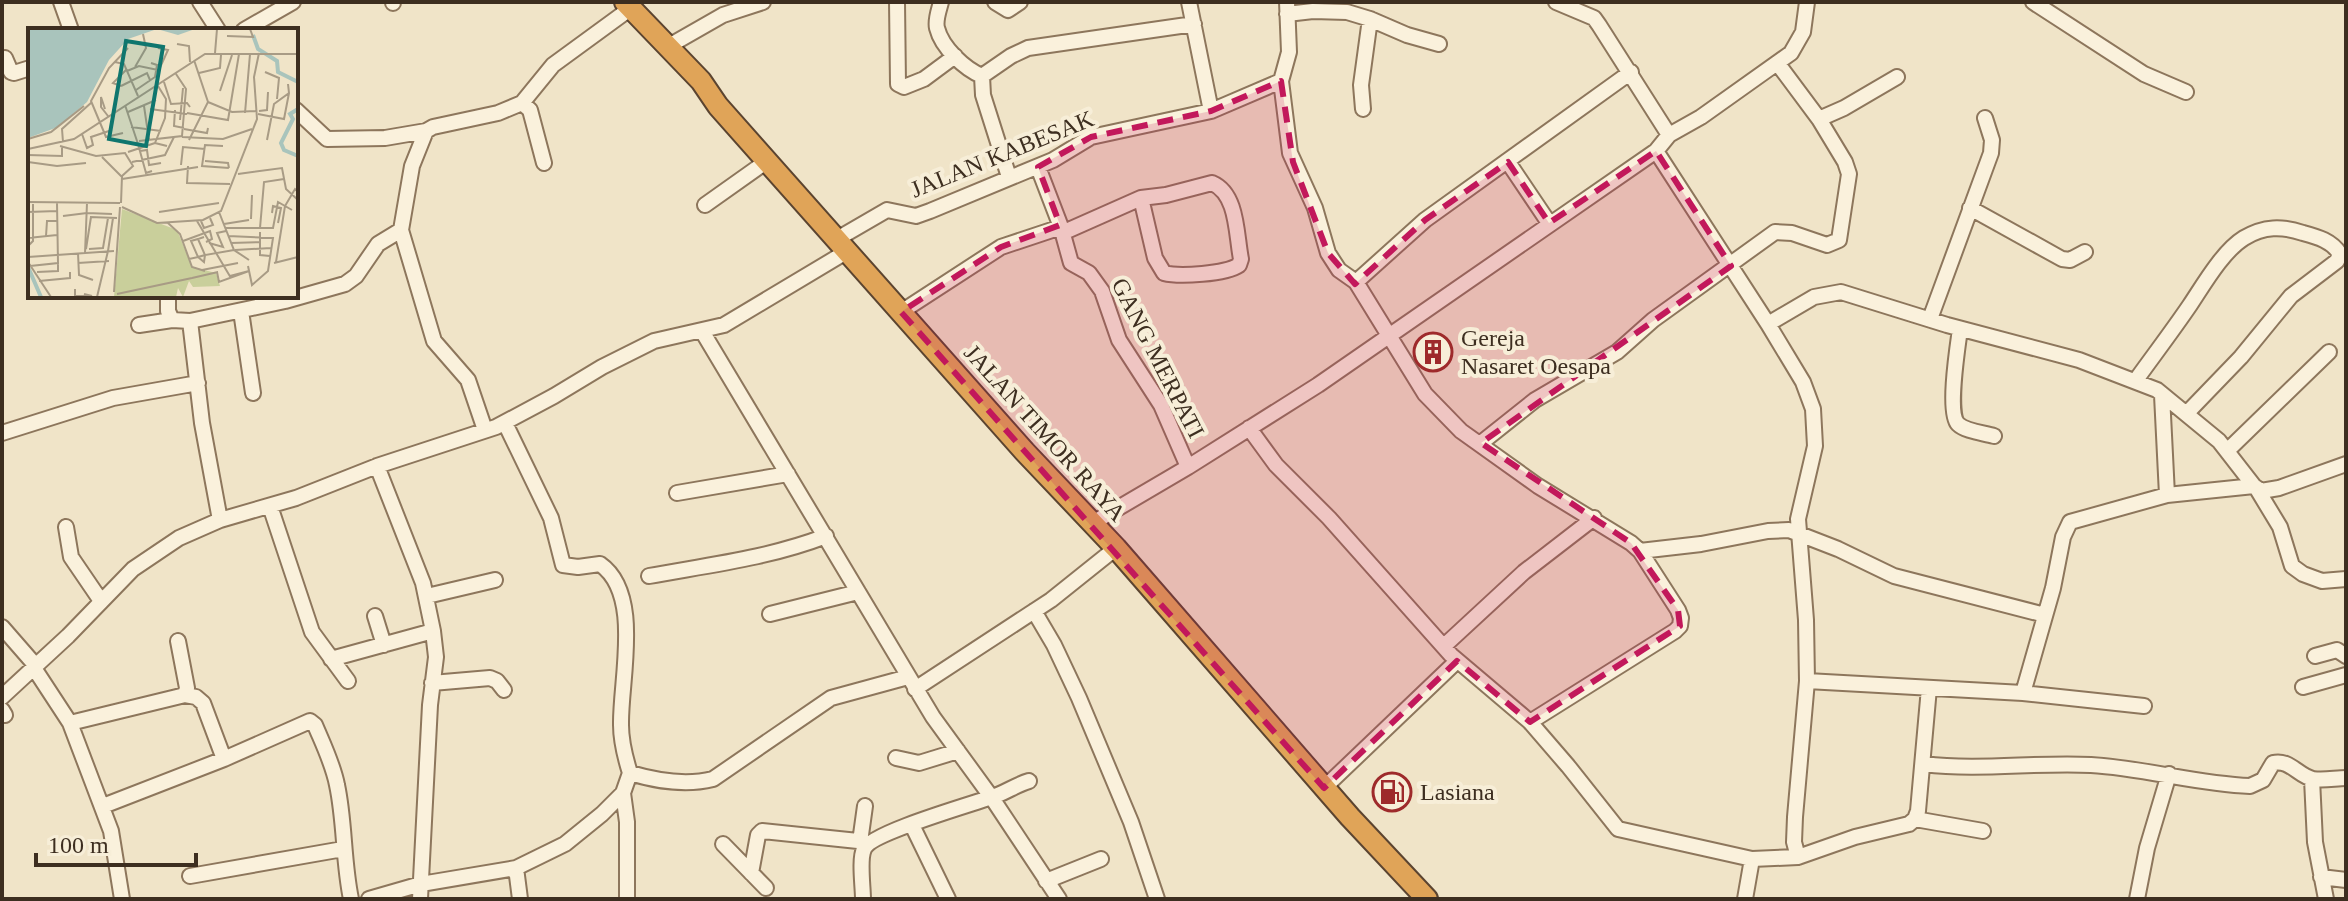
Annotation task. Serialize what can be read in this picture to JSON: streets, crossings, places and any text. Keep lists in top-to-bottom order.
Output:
{
  "streets": {
    "highway": ["JALAN TIMOR RAYA"],
    "street": ["JALAN KABESAK", "GANG MERPATI"]
  },
  "crossings": [
    ["JALAN KABESAK", "GANG MERPATI"],
    ["JALAN KABESAK", "JALAN TIMOR RAYA"]
  ],
  "places": {
    "building": ["Gereja Nasaret Oesapa"],
    "fuel station": ["Lasiana"]
  },
  "scale_bar": "100 m"
}
